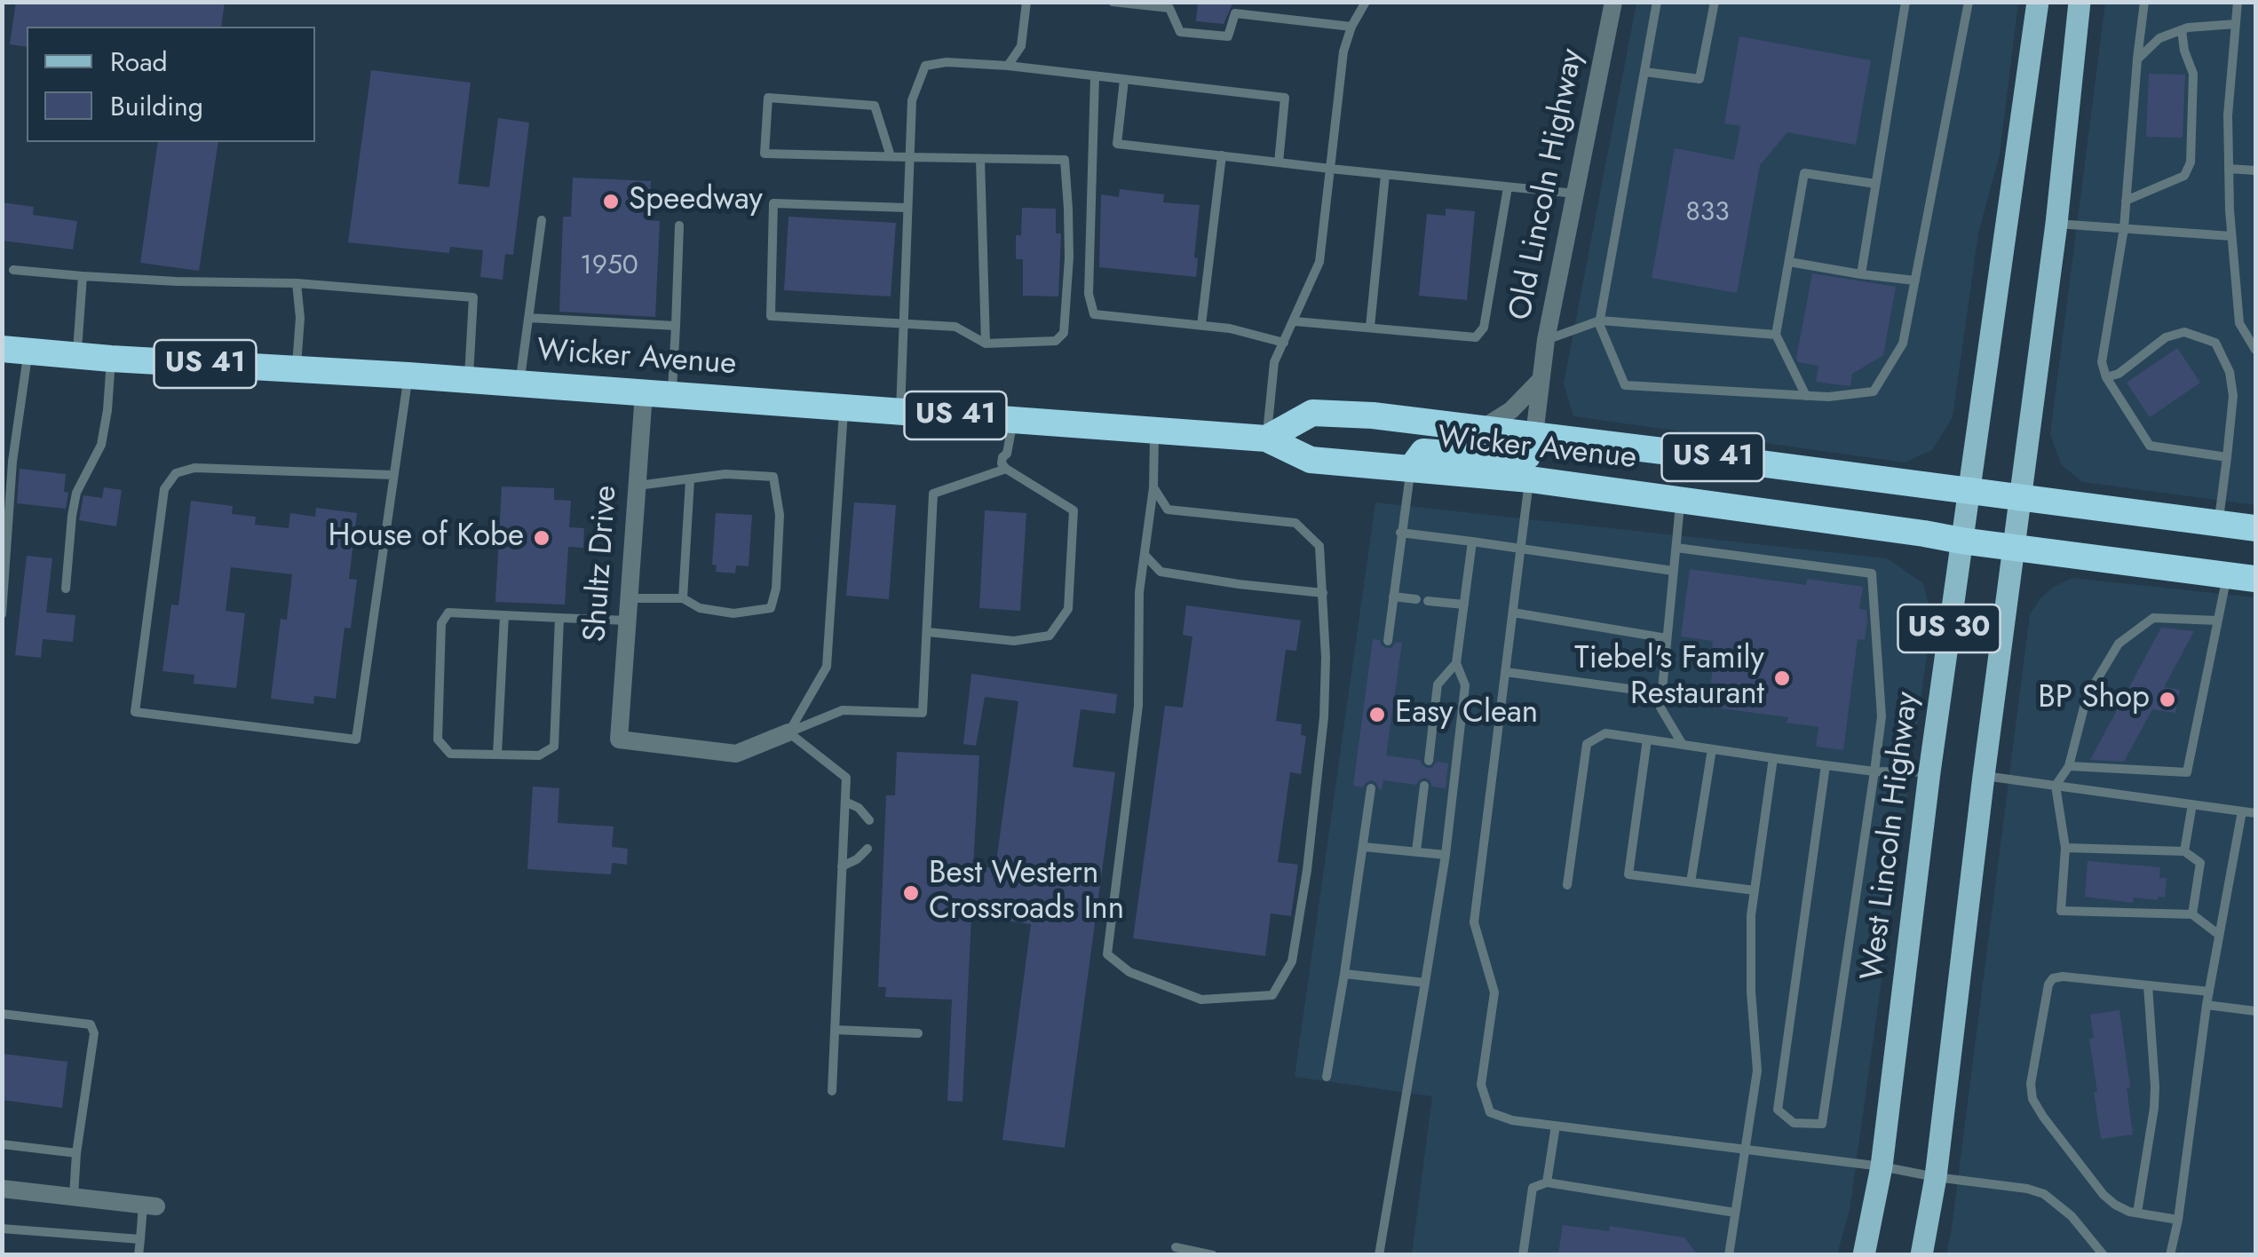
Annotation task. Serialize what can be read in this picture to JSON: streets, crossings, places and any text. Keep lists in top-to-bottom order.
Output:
{
  "streets": {
    "highway": ["Wicker Avenue", "US 41"],
    "main road": ["US 30", "West Lincoln Highway"],
    "street": ["Old Lincoln Highway", "Shultz Drive"]
  },
  "crossings": [
    ["Old Lincoln Highway", "Wicker Avenue"],
    ["Wicker Avenue", "US 41"],
    ["Wicker Avenue", "Shultz Drive"],
    ["Wicker Avenue", "US 30"],
    ["Wicker Avenue", "West Lincoln Highway"],
    ["US 41", "US 30"],
    ["US 41", "West Lincoln Highway"]
  ],
  "places": [
    "Speedway",
    "House of Kobe",
    "Tiebel's Family Restaurant",
    "BP Shop",
    "Easy Clean",
    "Best Western Crossroads Inn"
  ],
  "house_numbers": ["833", "1950"],
  "legend": ["Road", "Building"]
}
